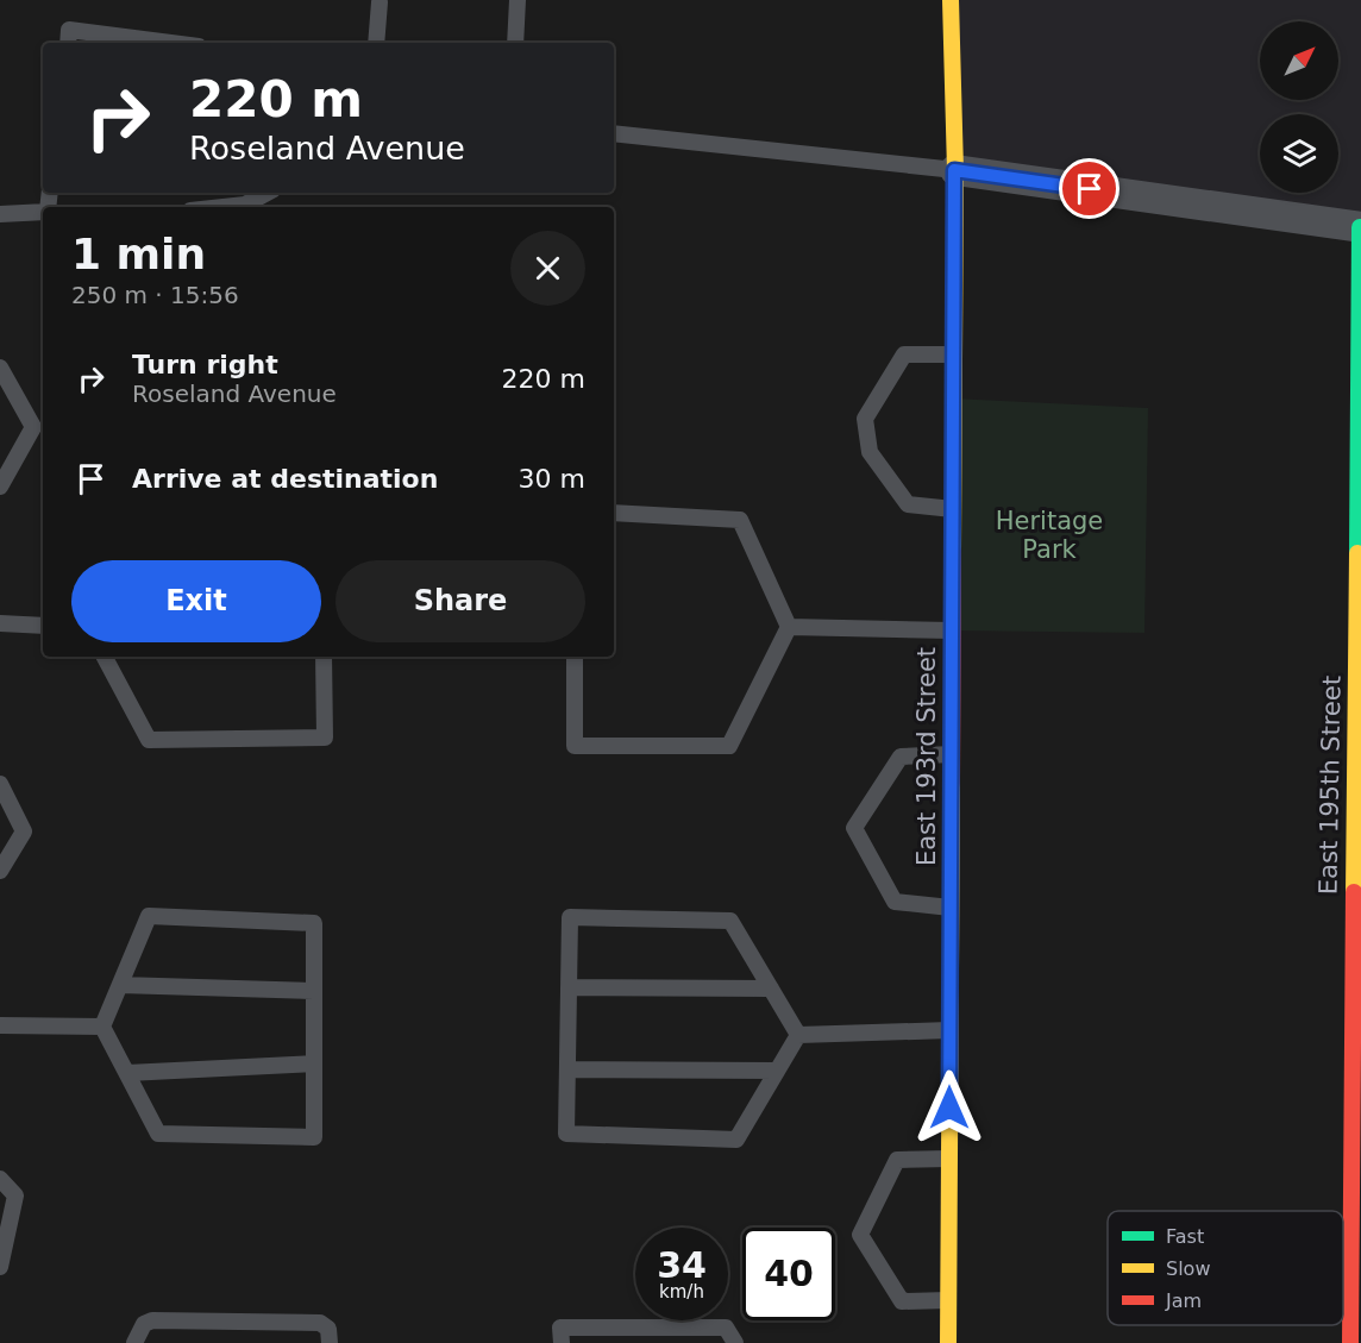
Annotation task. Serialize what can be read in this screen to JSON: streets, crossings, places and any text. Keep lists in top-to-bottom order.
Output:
{
  "streets": {
    "street": ["East 193rd Street", "East 195th Street"]
  },
  "parks": ["Heritage Park"],
  "legend": ["Fast", "Slow", "Jam"],
  "north": "top right",
  "page": {
    "turn": ["220 m", "Roseland Avenue"],
    "heading": ["1 min", "250 m · 15:56"],
    "list": [
      {
        "name": "Turn right",
        "note": "Roseland Avenue",
        "value": "220 m"
      },
      {
        "name": "Arrive at destination",
        "value": "30 m"
      }
    ],
    "buttons": ["Exit", "Share"],
    "speed": "34 km/h",
    "limit": "40"
  }
}
